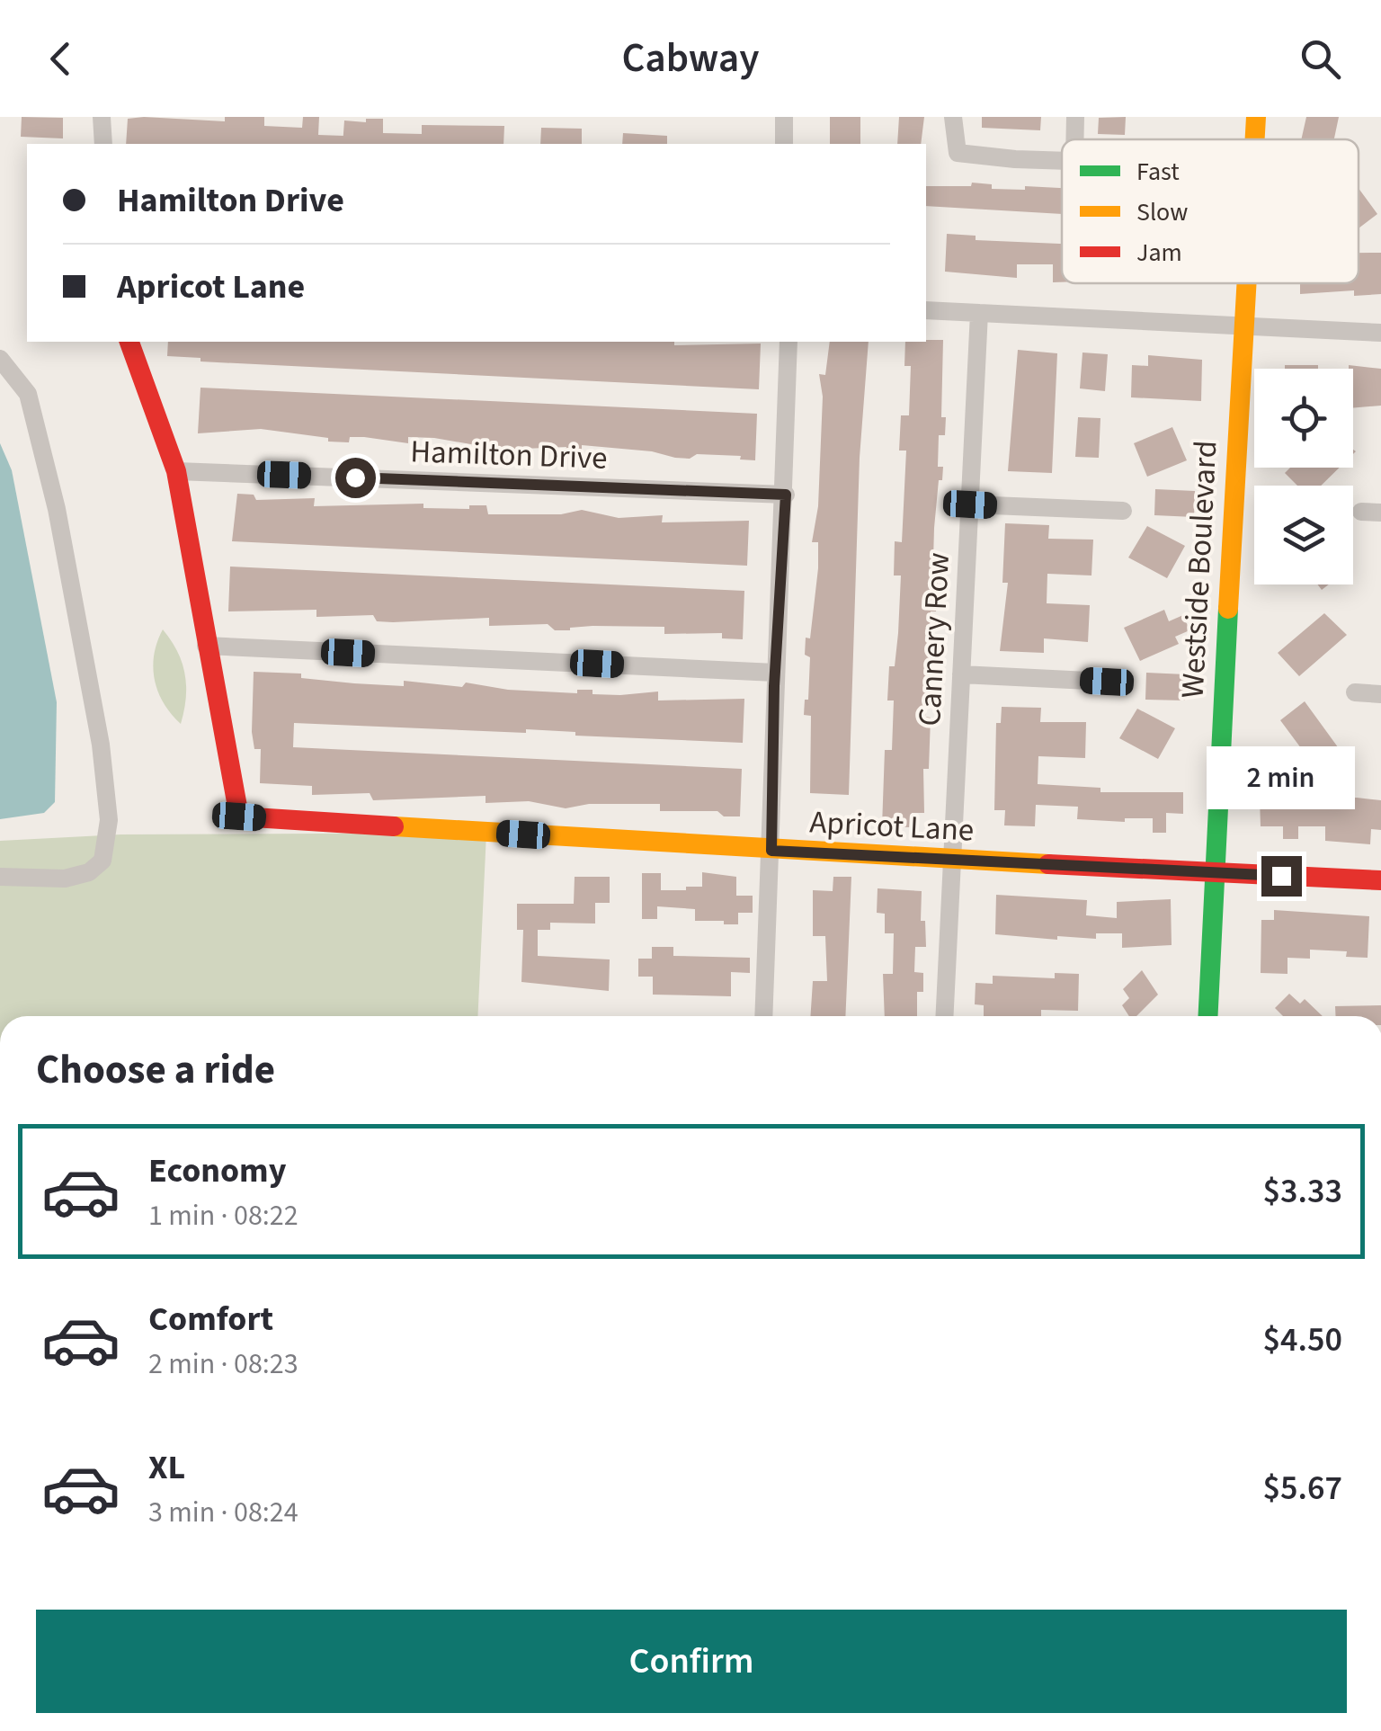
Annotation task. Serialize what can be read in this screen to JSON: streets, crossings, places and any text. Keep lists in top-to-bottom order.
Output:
{
  "streets": {
    "street": [
      "Hamilton Drive",
      "Westside Boulevard",
      "Cannery Row",
      "Apricot Lane"
    ]
  },
  "crossings": [
    ["Westside Boulevard", "Apricot Lane"],
    ["Cannery Row", "Apricot Lane"]
  ],
  "legend": ["Fast", "Slow", "Jam"],
  "page": {
    "header": "Cabway",
    "banner": ["Hamilton Drive", "Apricot Lane"],
    "bubble": "2 min",
    "heading": "Choose a ride",
    "list": [
      {
        "name": "Economy",
        "note": "1 min · 08:22",
        "value": "$3.33"
      },
      {
        "name": "Comfort",
        "note": "2 min · 08:23",
        "value": "$4.50"
      },
      {
        "name": "XL",
        "note": "3 min · 08:24",
        "value": "$5.67"
      }
    ],
    "buttons": "Confirm"
  }
}
